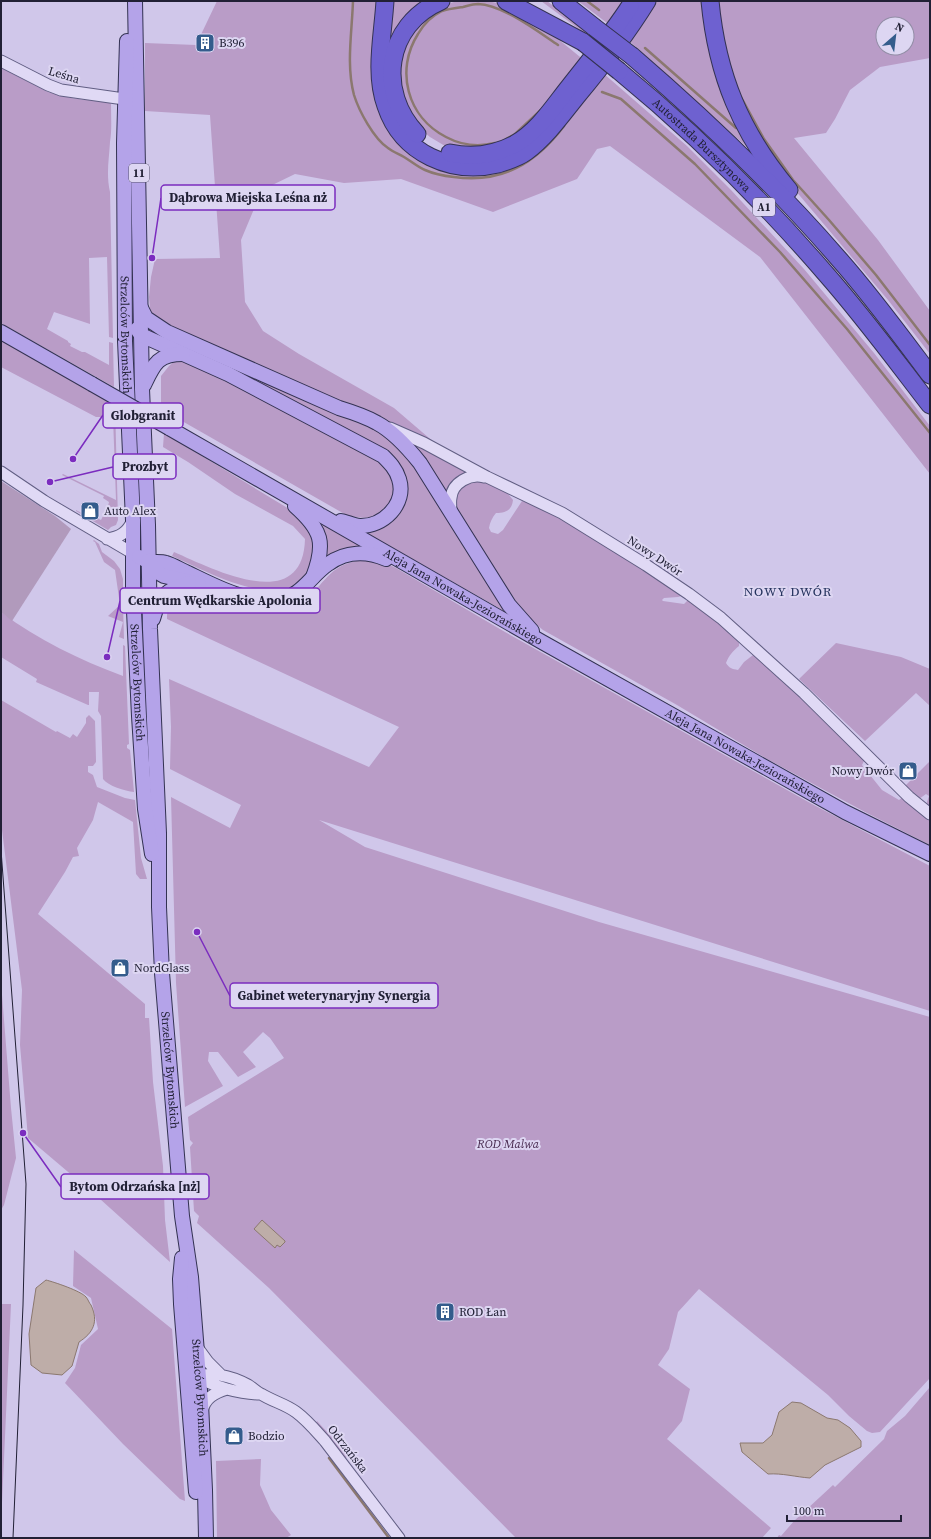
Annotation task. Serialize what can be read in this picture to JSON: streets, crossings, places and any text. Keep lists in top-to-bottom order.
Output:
{
  "streets": {
    "highway": ["Autostrada Bursztynowa", "A1"],
    "main road": ["11", "Strzelców Bytomskich", "Aleja Jana Nowaka-Jeziorańskiego"],
    "street": ["Leśna", "Nowy Dwór", "Odrzańska"]
  },
  "crossings": [
    ["Leśna", "Strzelców Bytomskich"]
  ],
  "districts": ["NOWY DWÓR"],
  "parks": ["ROD Malwa"],
  "places": {
    "building": ["B396", "ROD Łan"],
    "other": [
      "Dąbrowa Miejska Leśna nż",
      "Globgranit",
      "Prozbyt",
      "Centrum Wędkarskie Apolonia",
      "Gabinet weterynaryjny Synergia",
      "Bytom Odrzańska [nż]"
    ],
    "shop": [
      "Auto Alex",
      "Nowy Dwór",
      "NordGlass",
      "Bodzio"
    ]
  },
  "scale_bar": "100 m",
  "north": "top right"
}
